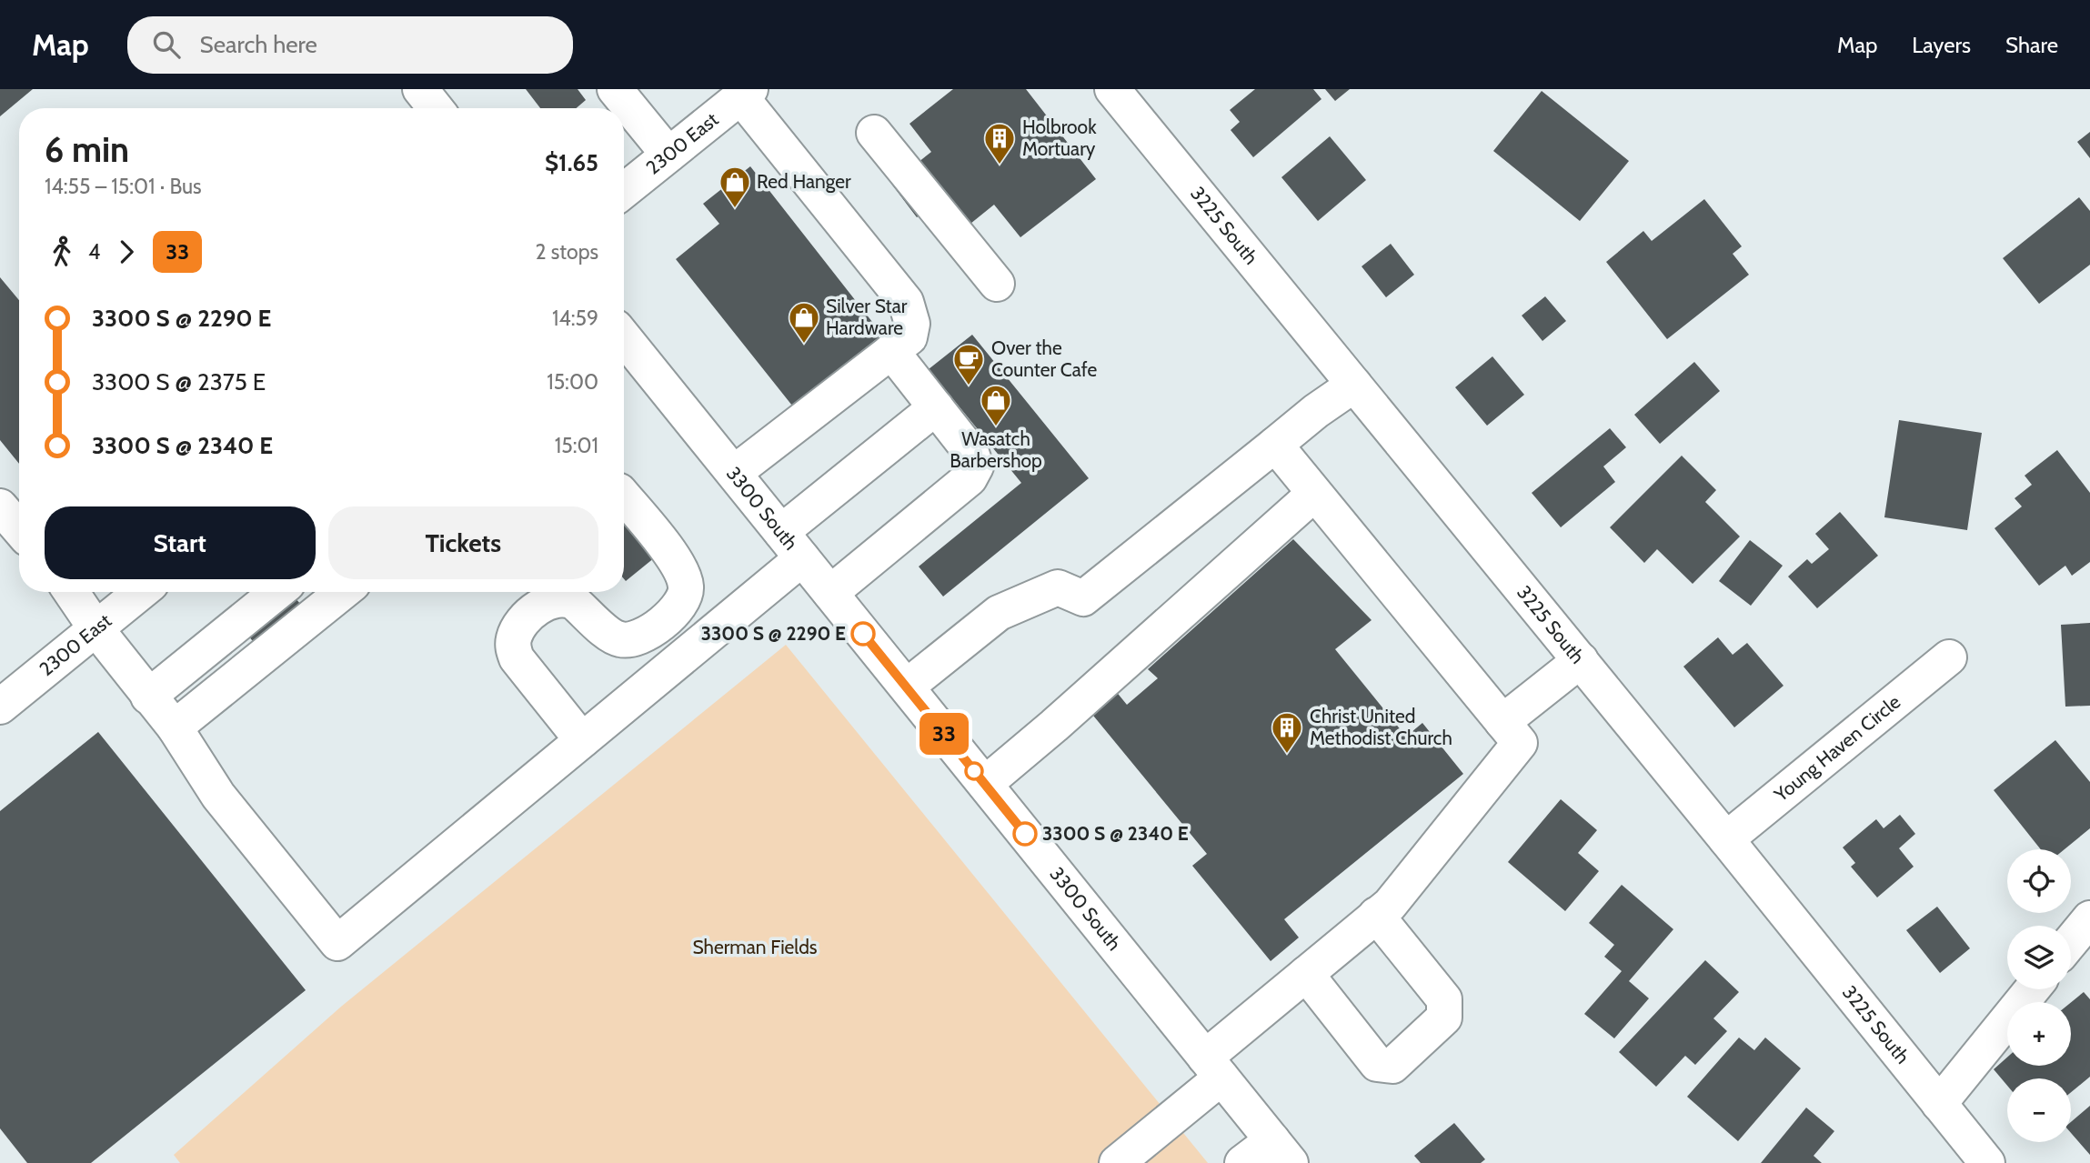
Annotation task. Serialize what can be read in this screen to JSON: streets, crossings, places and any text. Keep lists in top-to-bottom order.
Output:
{
  "streets": {
    "street": [
      "2300 East",
      "3225 South",
      "3300 South",
      "Young Haven Circle"
    ]
  },
  "crossings": [
    ["3225 South", "Young Haven Circle"]
  ],
  "parks": ["Sherman Fields"],
  "places": {
    "building": ["Holbrook Mortuary", "Christ United Methodist Church"],
    "shop": ["Red Hanger", "Silver Star Hardware", "Wasatch Barbershop"],
    "cafe": ["Over the Counter Cafe"],
    "other": ["3300 S @ 2290 E", "3300 S @ 2340 E"]
  },
  "lines": ["bus line 33"],
  "page": {
    "header": "Map",
    "search": "Search here",
    "nav": ["Map", "Layers", "Share"],
    "on_map": "33",
    "heading": ["6 min", "14:55 – 15:01 · Bus", "$1.65"],
    "legs": ["4", "33", "2 stops"],
    "list": [
      {
        "name": "3300 S @ 2290 E",
        "value": "14:59"
      },
      {
        "name": "3300 S @ 2375 E",
        "value": "15:00"
      },
      {
        "name": "3300 S @ 2340 E",
        "value": "15:01"
      }
    ],
    "buttons": ["Start", "Tickets"],
    "map_buttons": ["+", "−"]
  }
}
